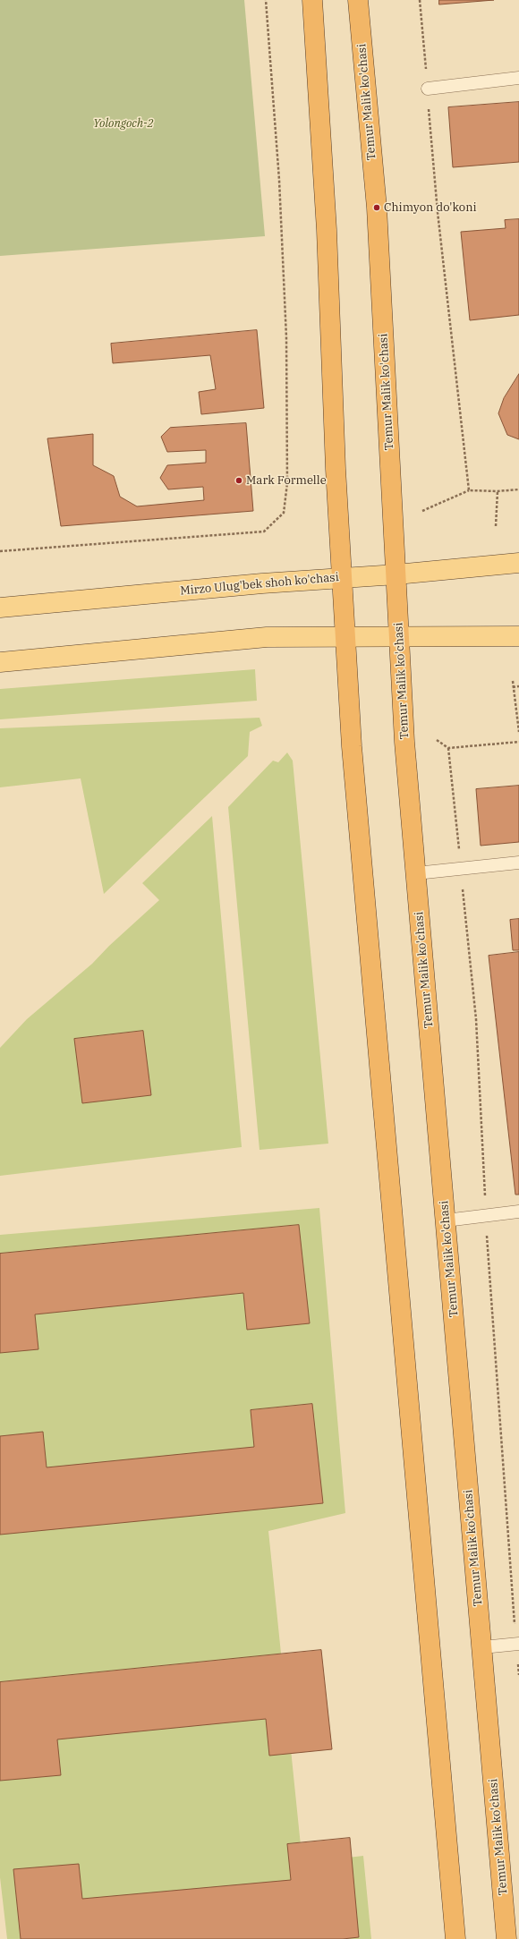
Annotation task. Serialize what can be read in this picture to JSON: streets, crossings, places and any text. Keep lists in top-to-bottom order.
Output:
{
  "streets": {
    "highway": ["Temur Malik ko'chasi"],
    "main road": ["Mirzo Ulug'bek shoh ko'chasi"]
  },
  "crossings": [
    ["Temur Malik ko'chasi", "Mirzo Ulug'bek shoh ko'chasi"]
  ],
  "parks": ["Yolongoch-2"],
  "places": ["Chimyon do'koni", "Mark Formelle"]
}
